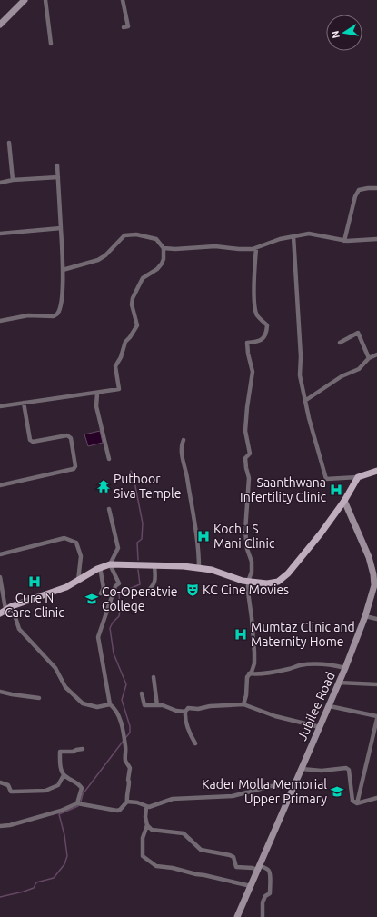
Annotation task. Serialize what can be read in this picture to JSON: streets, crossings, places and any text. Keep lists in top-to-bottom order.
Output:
{
  "streets": {
    "main road": ["Jubilee Road"]
  },
  "places": {
    "temple": ["Puthoor Siva Temple"],
    "hospital": [
      "Saanthwana Infertility Clinic",
      "Kochu S Mani Clinic",
      "Cure N Care Clinic",
      "Mumtaz Clinic and Maternity Home"
    ],
    "theatre": ["KC Cine Movies"],
    "school or university": ["Co-Operatvie College", "Kader Molla Memorial Upper Primary"]
  },
  "north": "left"
}
